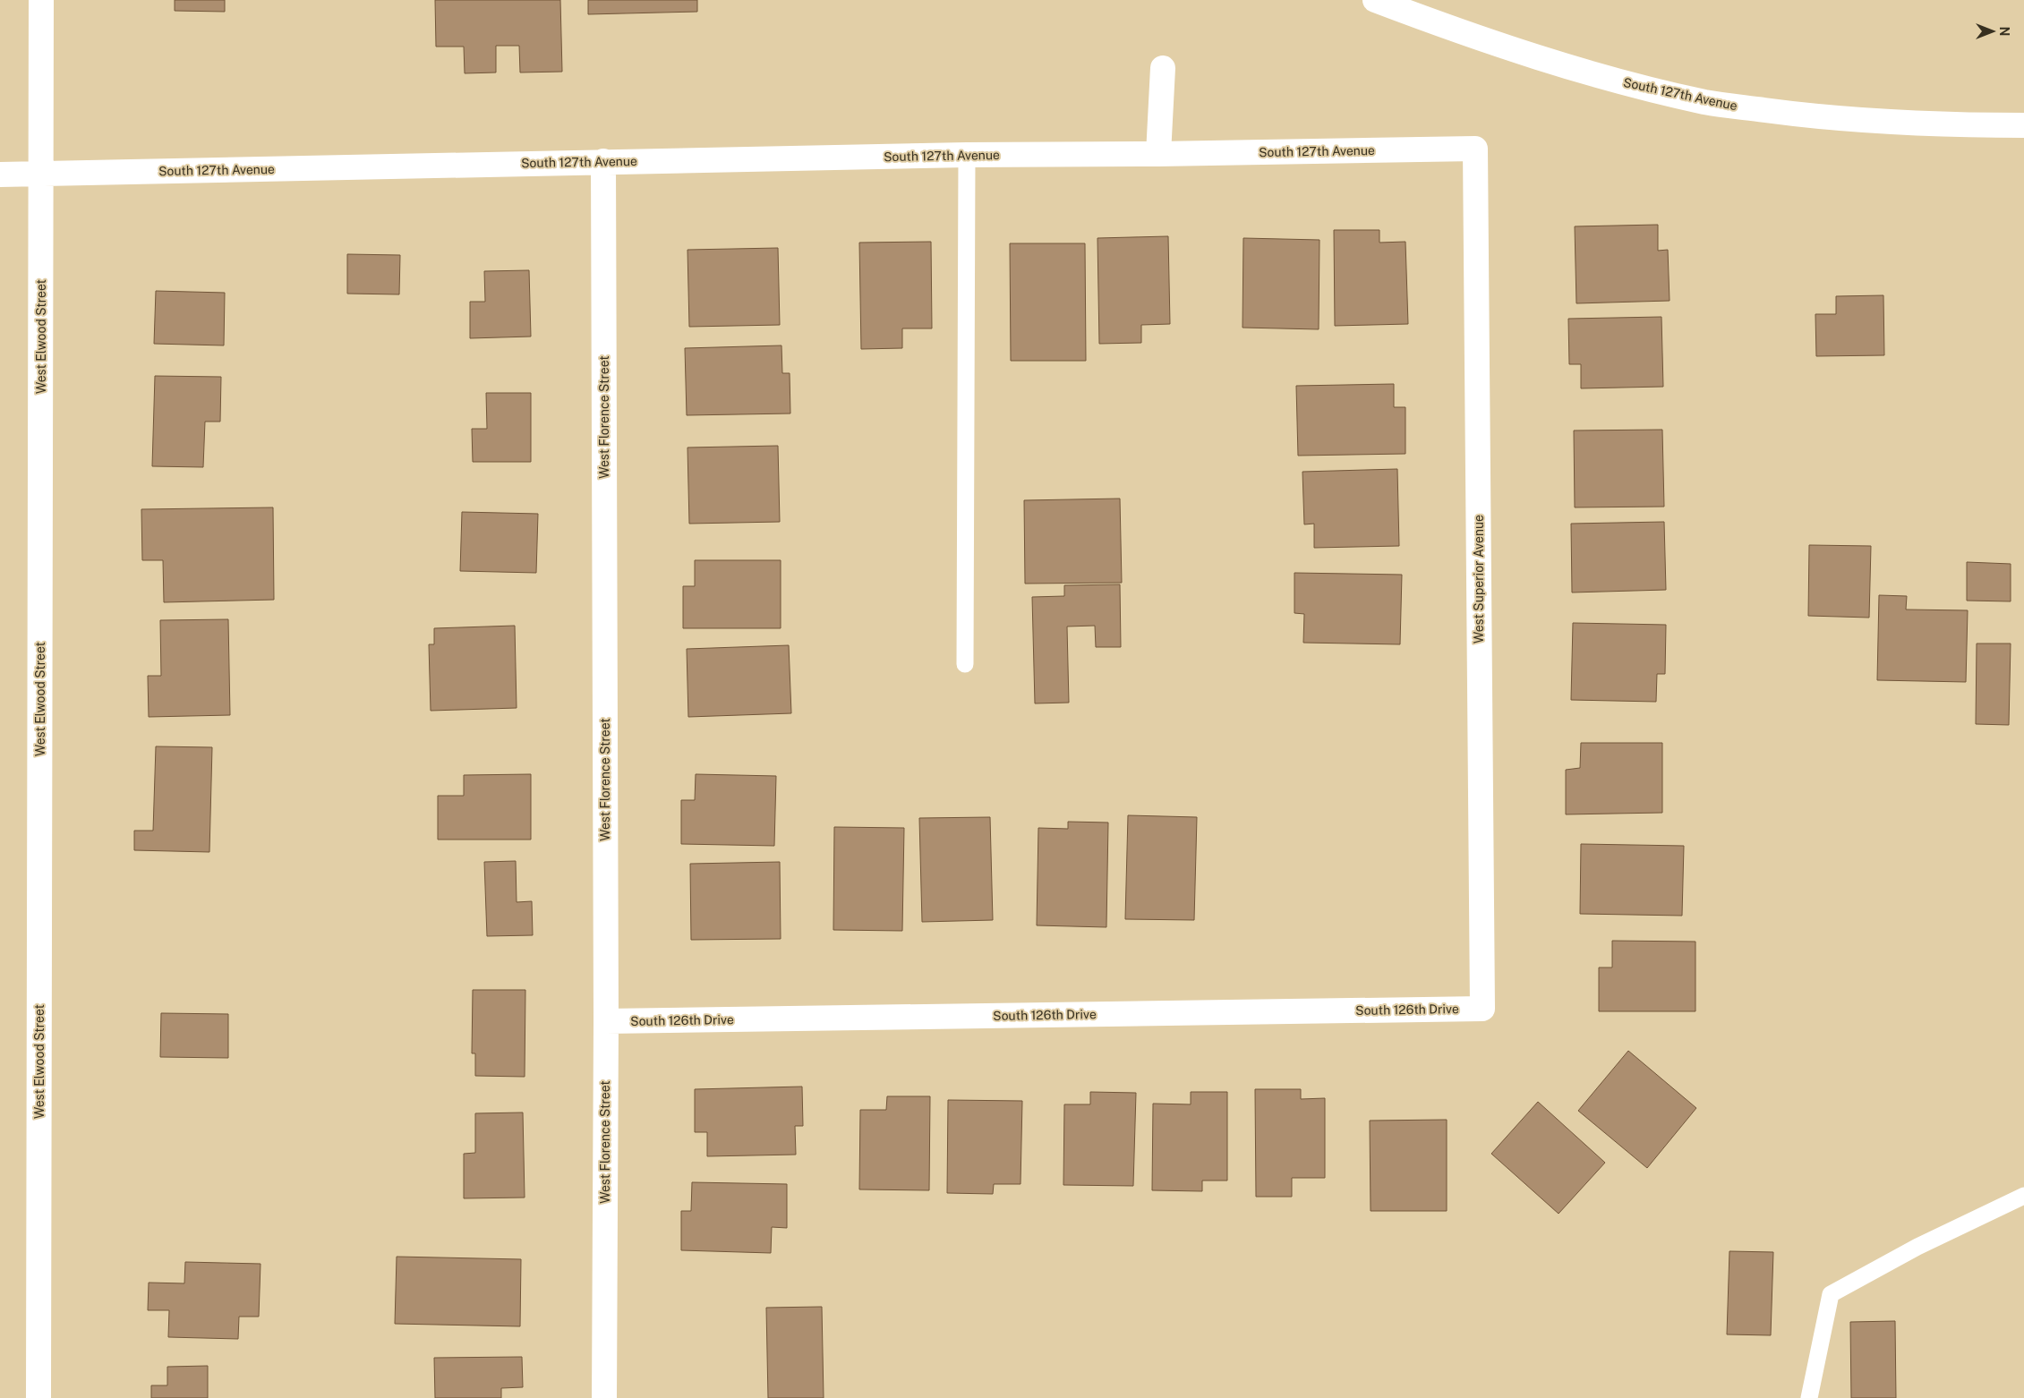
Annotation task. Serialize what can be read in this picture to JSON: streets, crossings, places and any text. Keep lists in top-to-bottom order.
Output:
{
  "streets": {
    "street": [
      "South 127th Avenue",
      "West Elwood Street",
      "West Florence Street",
      "West Superior Avenue",
      "South 126th Drive"
    ]
  },
  "crossings": [
    ["South 127th Avenue", "West Elwood Street"],
    ["South 127th Avenue", "West Florence Street"],
    ["South 127th Avenue", "West Superior Avenue"],
    ["West Florence Street", "South 126th Drive"],
    ["West Superior Avenue", "South 126th Drive"]
  ],
  "north": "right"
}
